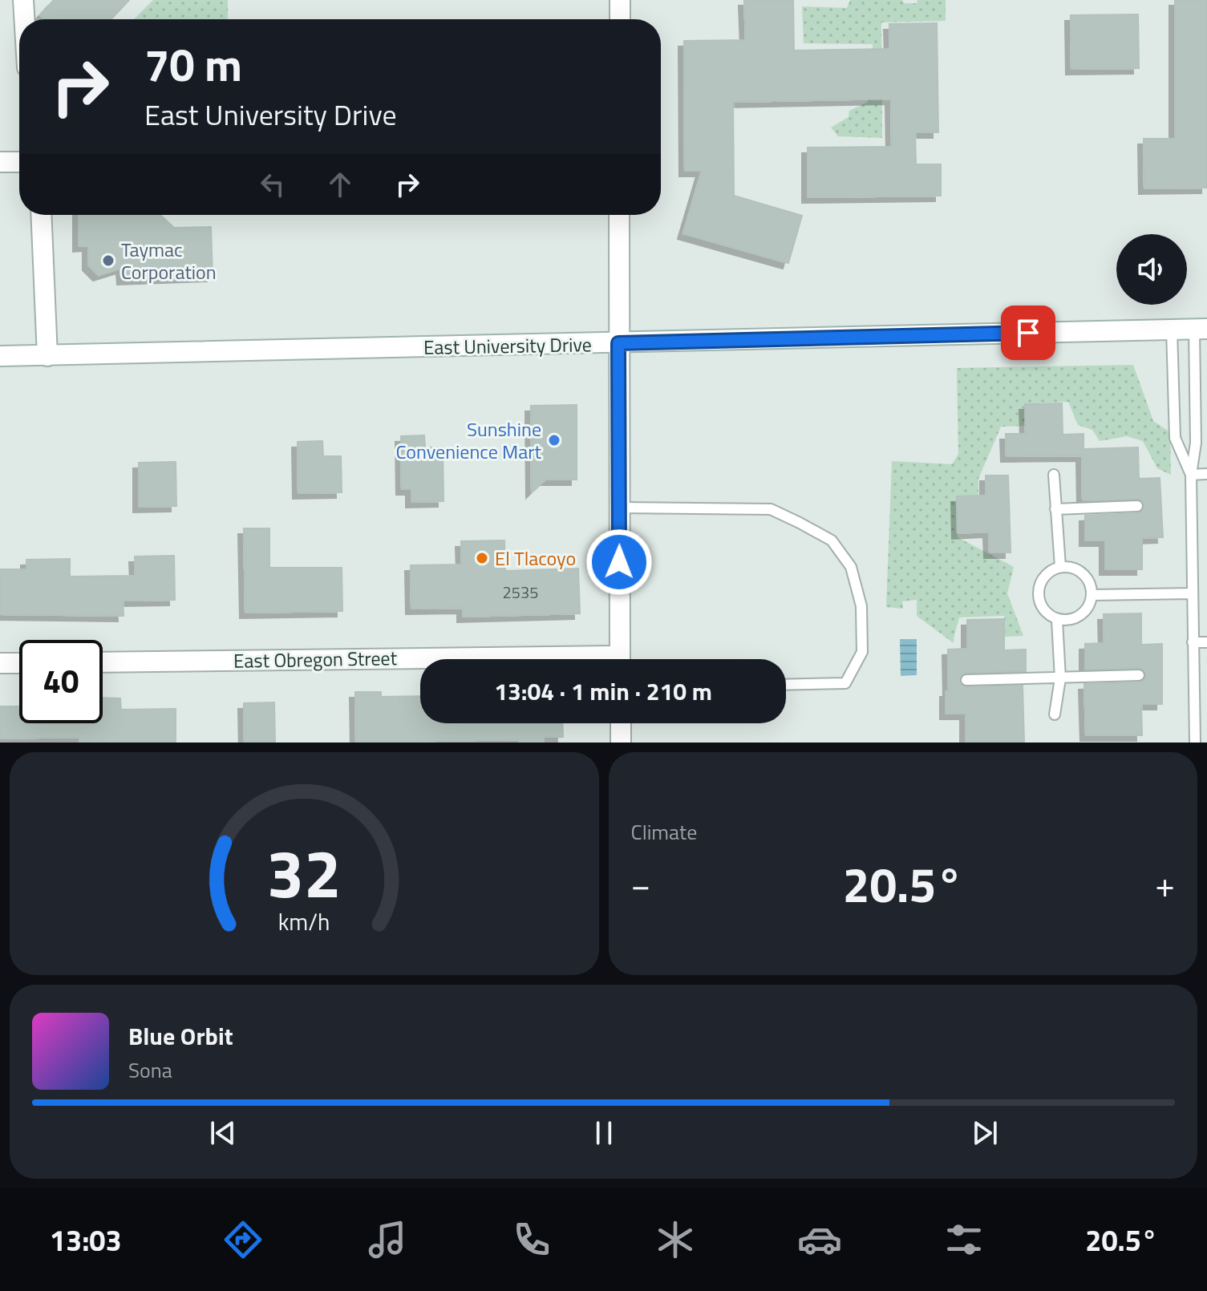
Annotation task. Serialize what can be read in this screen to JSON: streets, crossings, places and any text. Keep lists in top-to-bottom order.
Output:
{
  "streets": {
    "street": ["East University Drive", "East Obregon Street"]
  },
  "places": ["Taymac Corporation", "Sunshine Convenience Mart", "El Tlacoyo"],
  "house_numbers": ["2535"],
  "page": {
    "turn": ["70 m", "East University Drive"],
    "limit": "40",
    "trip": "13:04 · 1 min · 210 m",
    "tile": "Climate",
    "heat": ["−", "20.5°", "+"],
    "song": ["Blue Orbit", "Sona"],
    "tabs": ["13:03", "20.5°"],
    "gauge": ["32", "km/h"]
  }
}
